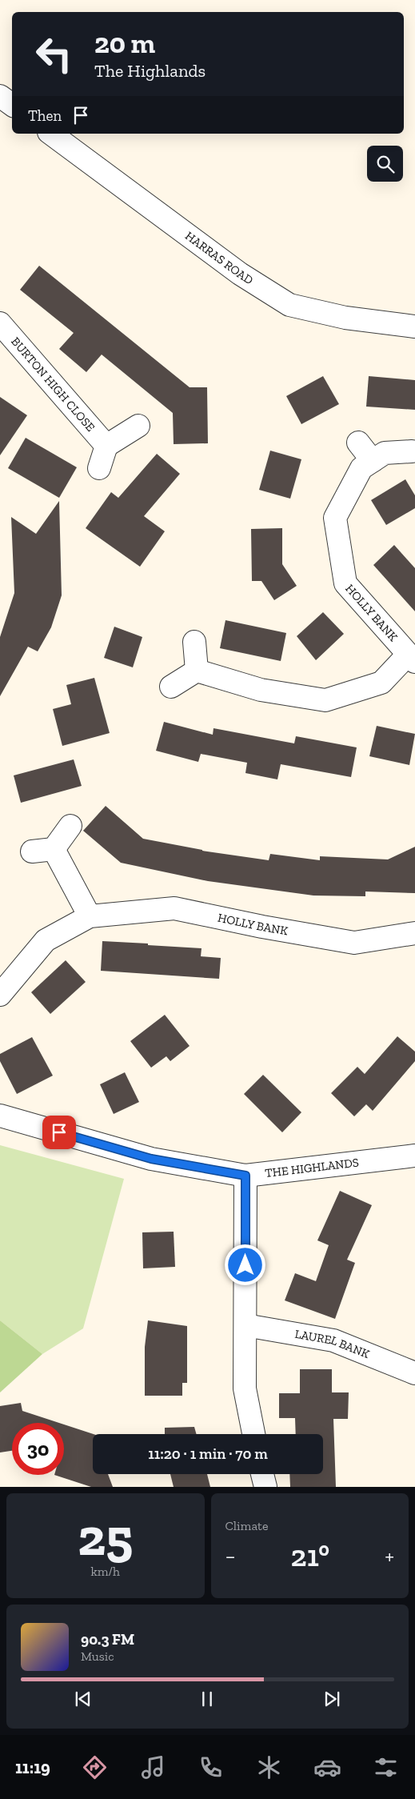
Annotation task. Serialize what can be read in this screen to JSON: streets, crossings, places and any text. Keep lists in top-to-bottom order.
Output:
{
  "streets": {
    "street": [
      "HARRAS ROAD",
      "BURTON HIGH CLOSE",
      "HOLLY BANK",
      "THE HIGHLANDS",
      "LAUREL BANK"
    ]
  },
  "page": {
    "turn": ["20 m", "The Highlands"],
    "then": "Then",
    "limit": "30",
    "trip": "11:20 · 1 min · 70 m",
    "tile": [
      ["25", "km/h"],
      "Climate"
    ],
    "heat": ["−", "21°", "+"],
    "song": ["90.3 FM", "Music"],
    "tabs": "11:19"
  }
}
